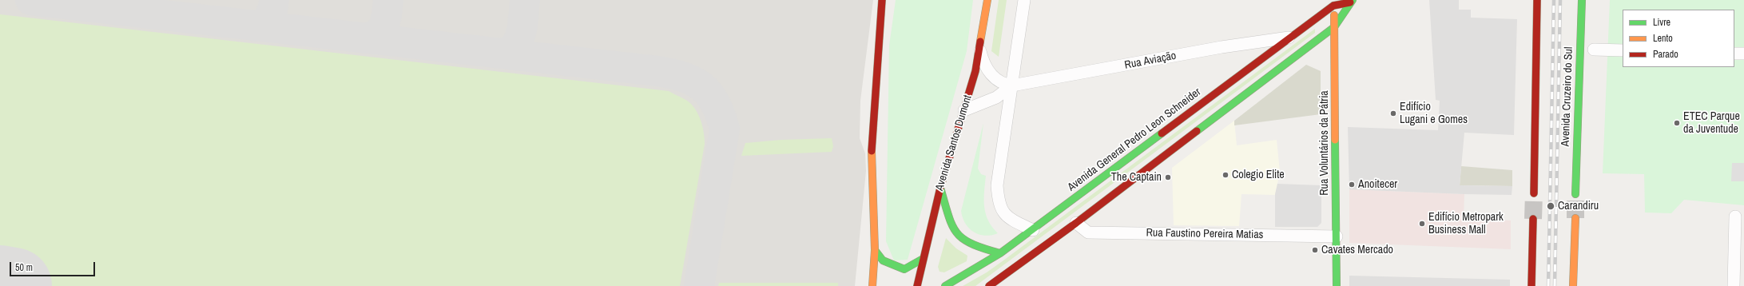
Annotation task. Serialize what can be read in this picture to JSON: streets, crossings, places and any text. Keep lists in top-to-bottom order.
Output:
{
  "streets": {
    "main road": [
      "Avenida Cruzeiro do Sul",
      "Avenida General Pedro Leon Schneider",
      "Avenida Santos Dumont",
      "Rua Voluntários da Pátria"
    ],
    "street": ["Rua Aviação", "Rua Faustino Pereira Matias"]
  },
  "crossings": [
    ["Rua Aviação", "Avenida General Pedro Leon Schneider"],
    ["Rua Aviação", "Avenida Santos Dumont"],
    ["Avenida General Pedro Leon Schneider", "Rua Voluntários da Pátria"],
    ["Rua Voluntários da Pátria", "Rua Faustino Pereira Matias"]
  ],
  "places": [
    "Edifício Lugani e Gomes",
    "ETEC Parque da Juventude",
    "Colegio Elite",
    "The Captain",
    "Anoitecer",
    "Carandiru",
    "Edifício Metropark Business Mall",
    "Cavates Mercado"
  ],
  "legend": ["Livre", "Lento", "Parado"],
  "scale_bar": "50 m"
}
